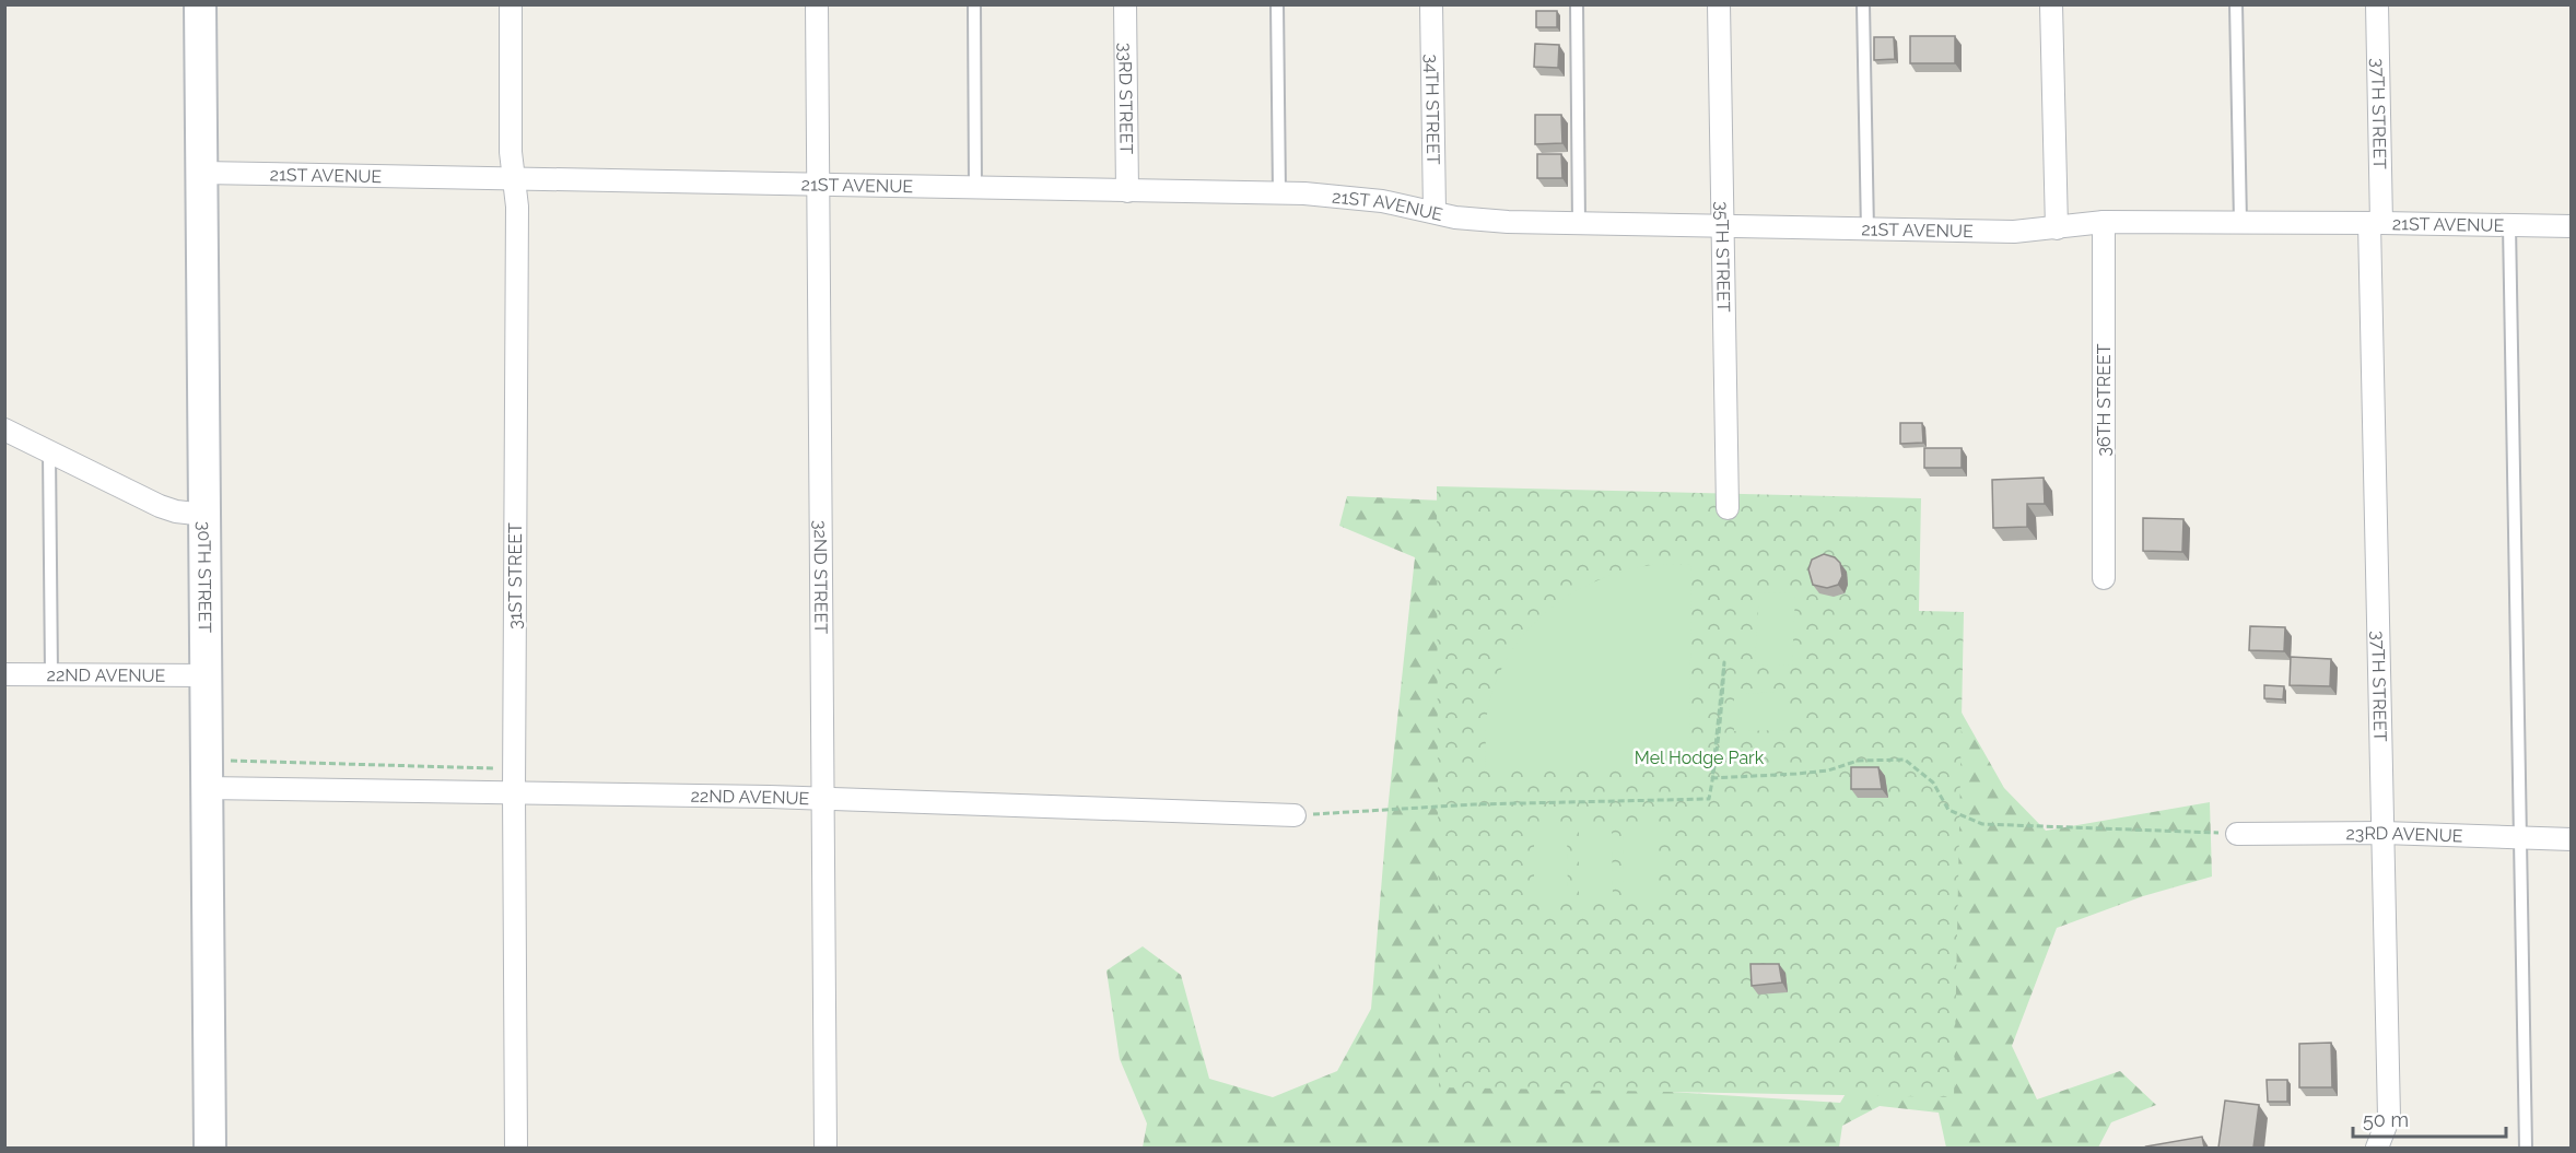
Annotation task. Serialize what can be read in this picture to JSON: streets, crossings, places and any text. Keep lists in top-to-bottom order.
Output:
{
  "streets": {
    "street": [
      "33RD STREET",
      "34TH STREET",
      "37TH STREET",
      "21ST AVENUE",
      "35TH STREET",
      "36TH STREET",
      "31ST STREET",
      "32ND STREET",
      "30TH STREET",
      "22ND AVENUE",
      "23RD AVENUE"
    ]
  },
  "crossings": [
    ["33RD STREET", "21ST AVENUE"],
    ["34TH STREET", "21ST AVENUE"],
    ["37TH STREET", "21ST AVENUE"],
    ["37TH STREET", "23RD AVENUE"],
    ["21ST AVENUE", "35TH STREET"],
    ["21ST AVENUE", "36TH STREET"],
    ["21ST AVENUE", "31ST STREET"],
    ["21ST AVENUE", "32ND STREET"],
    ["21ST AVENUE", "30TH STREET"],
    ["31ST STREET", "22ND AVENUE"],
    ["32ND STREET", "22ND AVENUE"],
    ["30TH STREET", "22ND AVENUE"]
  ],
  "parks": ["Mel Hodge Park"],
  "scale_bar": "50 m"
}
